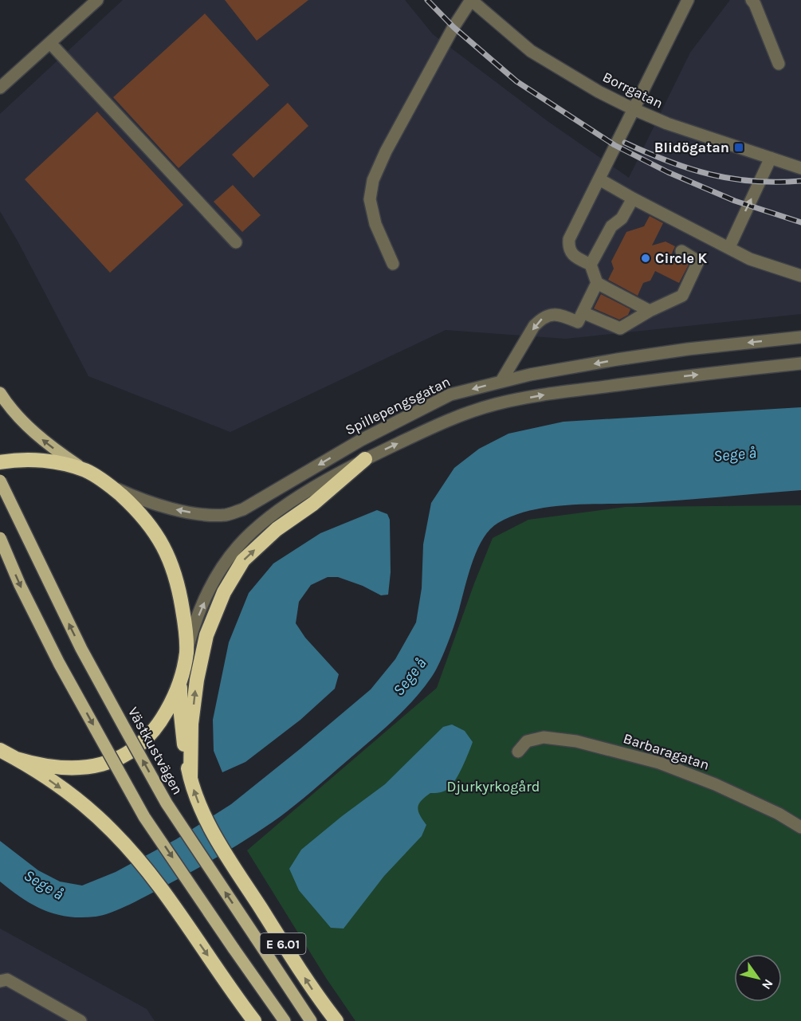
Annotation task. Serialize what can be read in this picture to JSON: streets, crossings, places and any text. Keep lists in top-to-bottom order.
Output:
{
  "streets": {
    "highway": ["E 6.01"],
    "main road": ["Västkustvägen"],
    "street": ["Borrgatan", "Spillepengsgatan", "Barbaragatan"]
  },
  "water": ["Sege å"],
  "parks": ["Djurkyrkogård"],
  "places": {
    "transit": ["Blidögatan"],
    "other": ["Circle K"]
  },
  "north": "bottom right"
}
